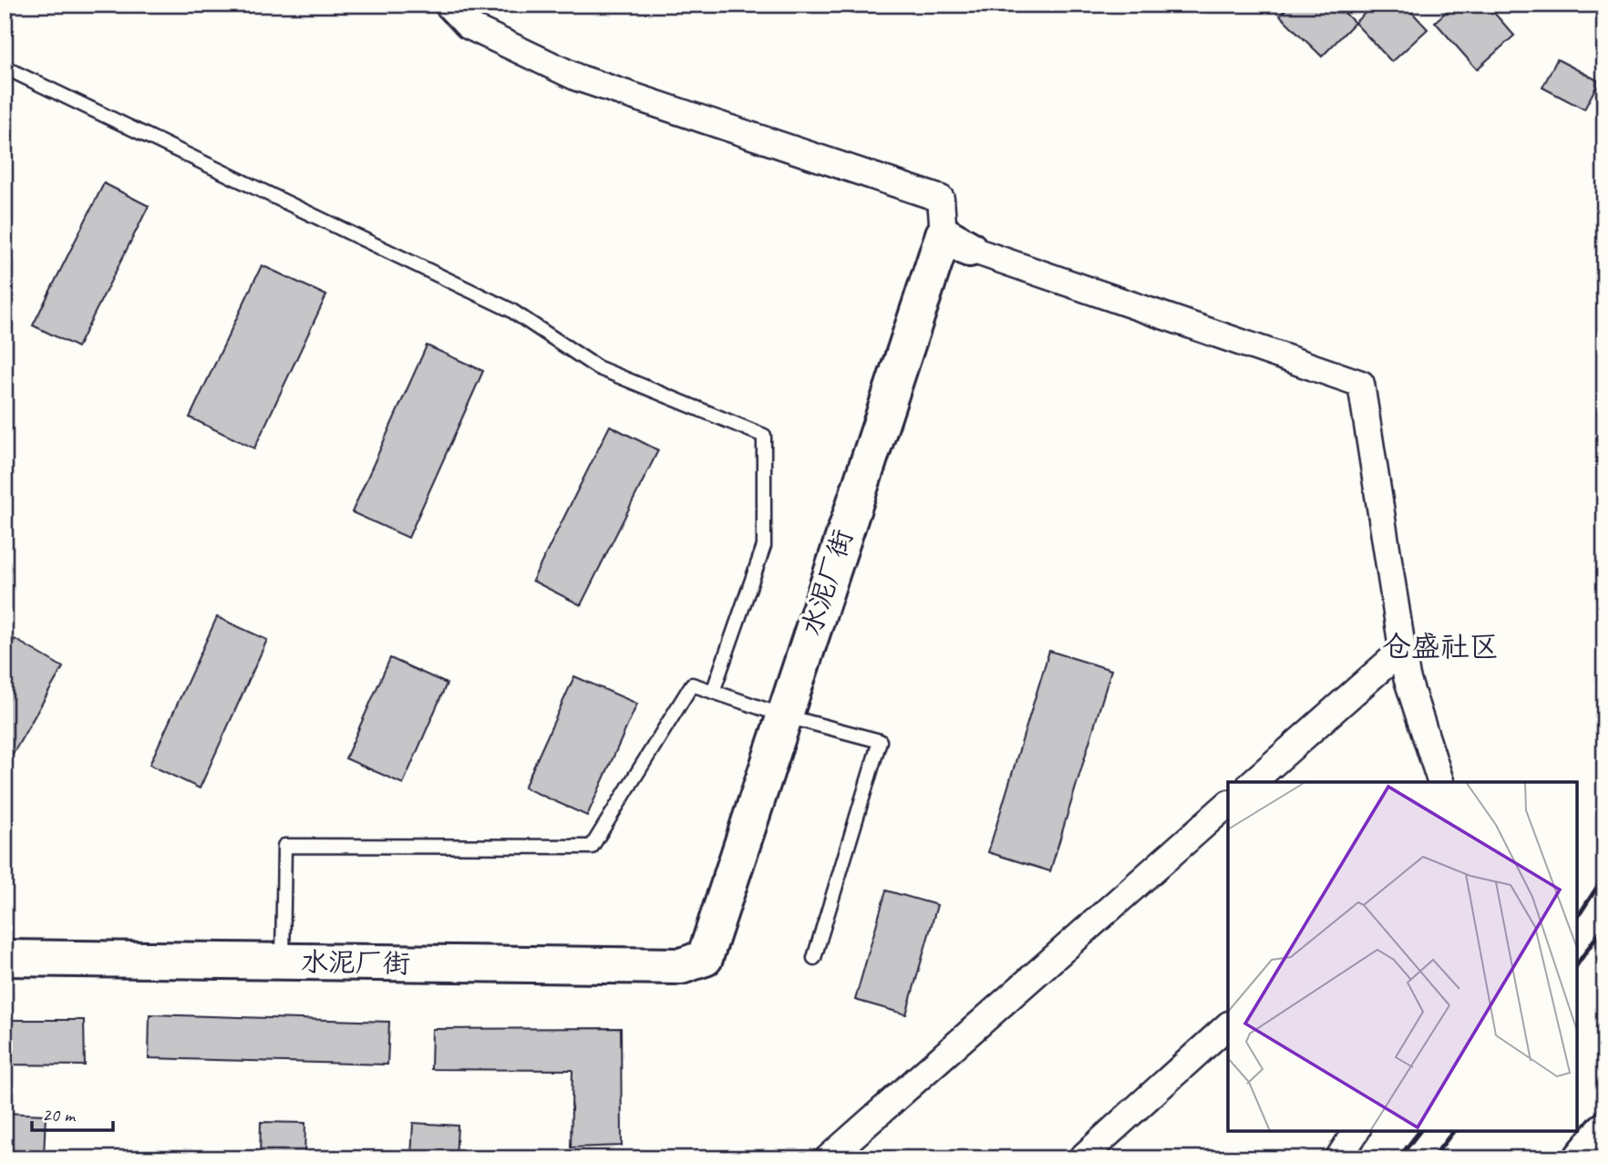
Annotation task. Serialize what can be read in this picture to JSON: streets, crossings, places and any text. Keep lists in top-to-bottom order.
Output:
{
  "streets": {
    "main road": ["水泥厂街"]
  },
  "districts": ["仓盛社区"],
  "scale_bar": "20 m"
}
